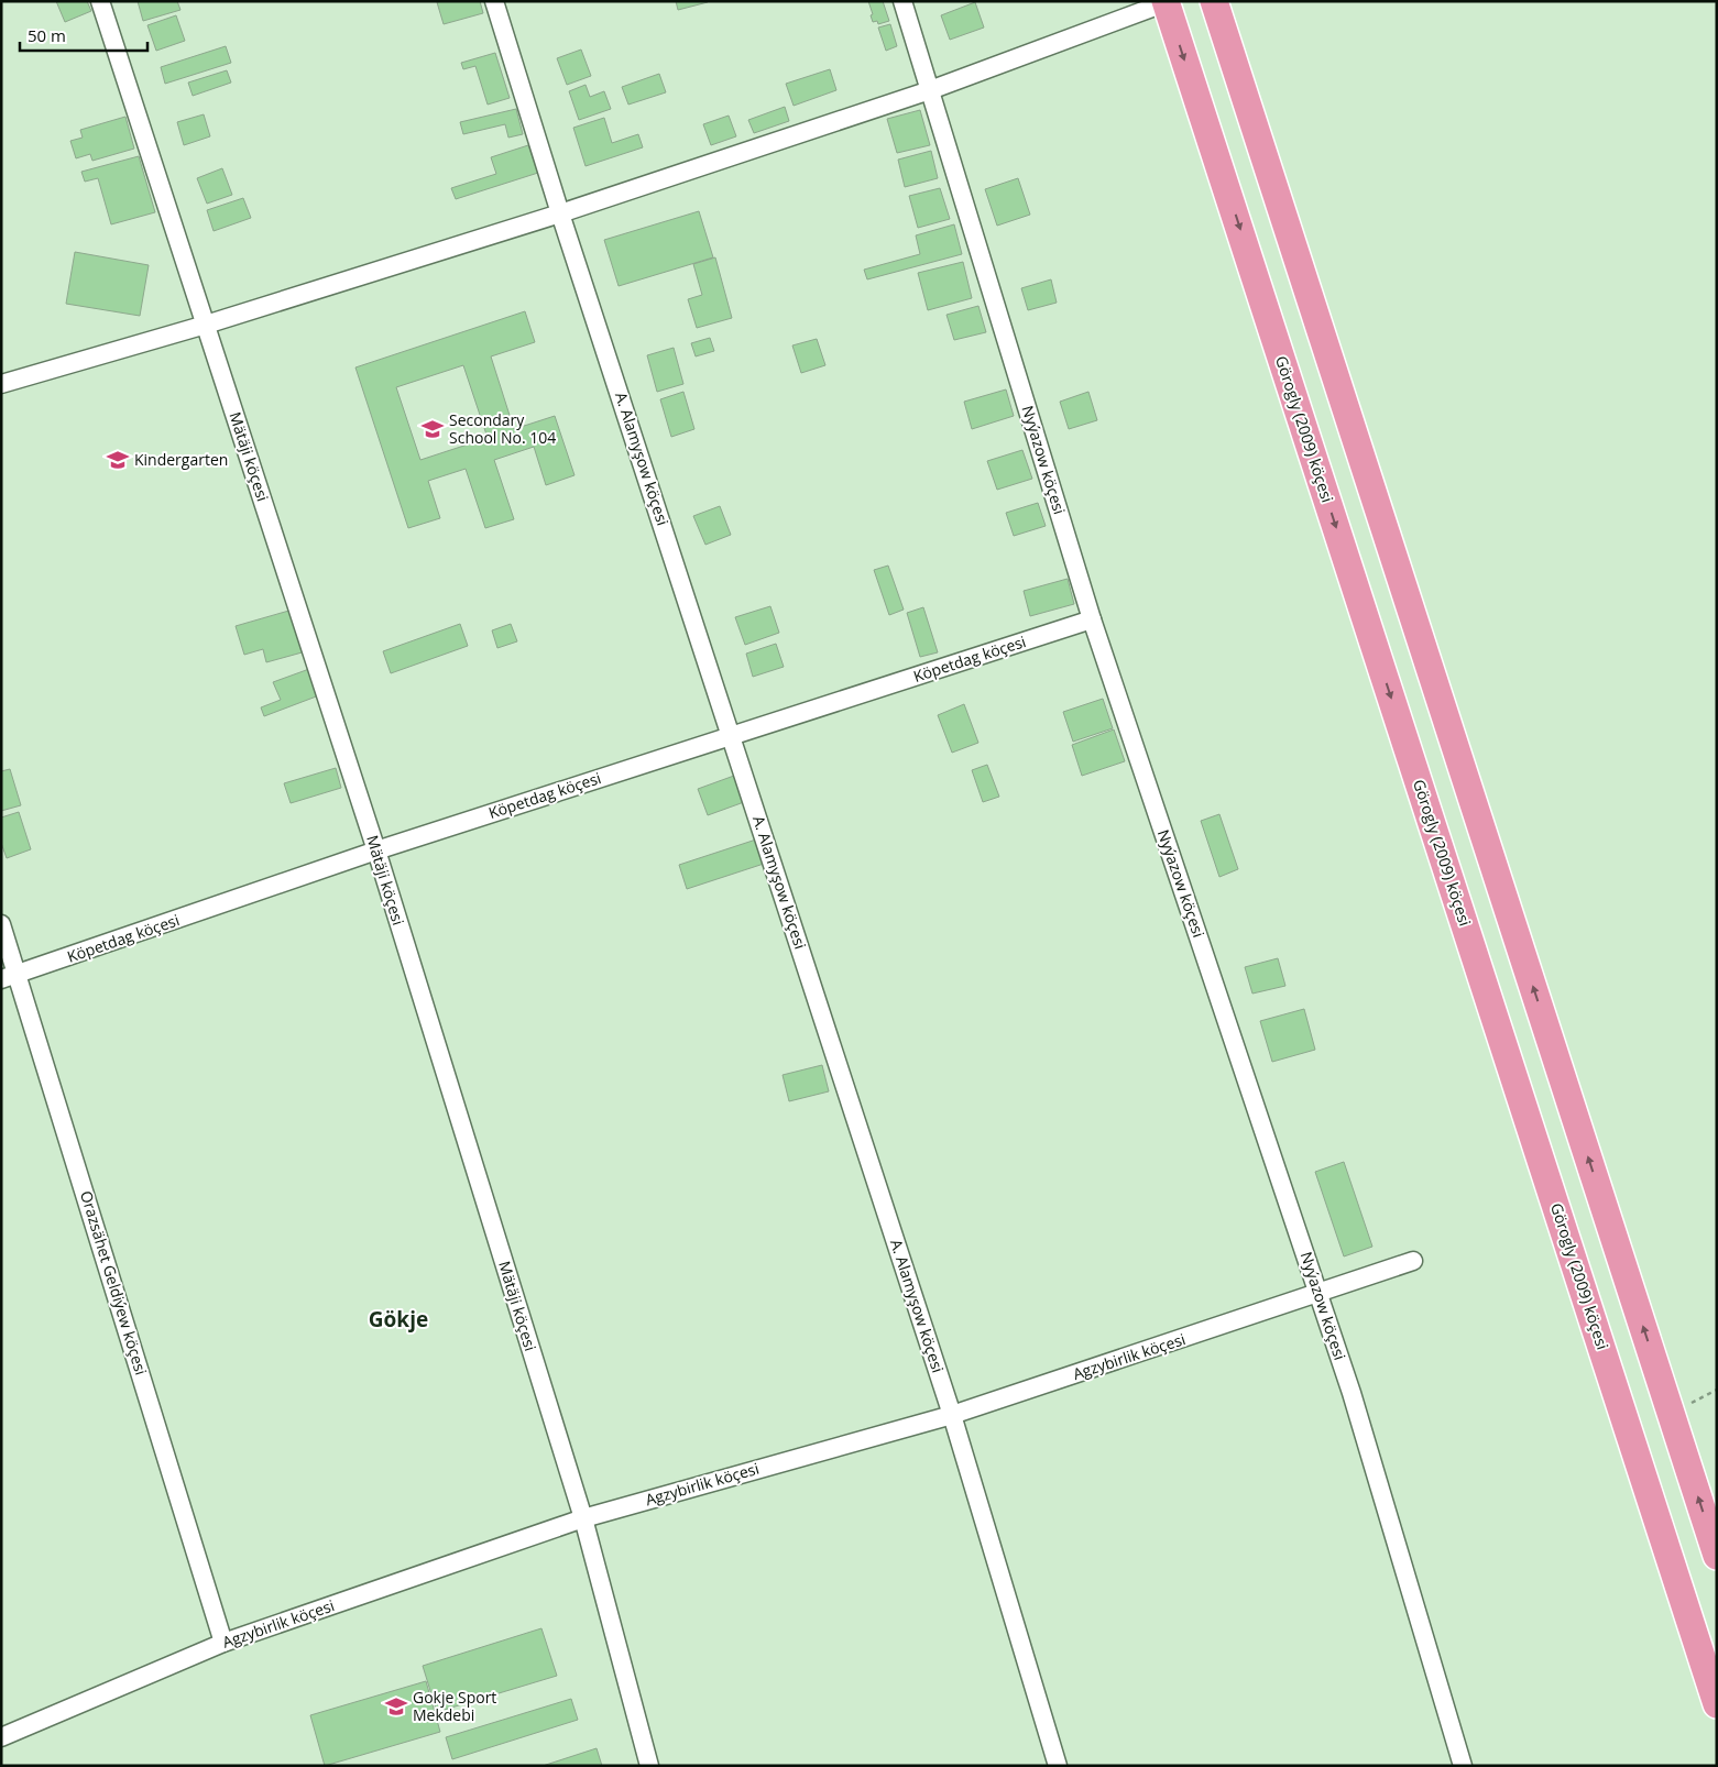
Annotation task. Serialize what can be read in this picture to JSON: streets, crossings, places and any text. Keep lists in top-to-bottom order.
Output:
{
  "streets": {
    "main road": ["Görogly (2009) köçesi"],
    "street": [
      "Mätäji köçesi",
      "A. Alamyşow köçesi",
      "Nyýazow köçesi",
      "Köpetdag köçesi",
      "Orazsähet Geldiýew köçesi",
      "Agzybirlik köçesi"
    ]
  },
  "crossings": [
    ["Mätäji köçesi", "Köpetdag köçesi"],
    ["Mätäji köçesi", "Agzybirlik köçesi"],
    ["A. Alamyşow köçesi", "Köpetdag köçesi"],
    ["A. Alamyşow köçesi", "Agzybirlik köçesi"],
    ["Nyýazow köçesi", "Köpetdag köçesi"],
    ["Nyýazow köçesi", "Agzybirlik köçesi"],
    ["Köpetdag köçesi", "Orazsähet Geldiýew köçesi"],
    ["Orazsähet Geldiýew köçesi", "Agzybirlik köçesi"]
  ],
  "districts": ["Gökje"],
  "places": {
    "school or university": ["Secondary School No. 104", "Kindergarten", "Gokje Sport Mekdebi"]
  },
  "scale_bar": "50 m"
}
